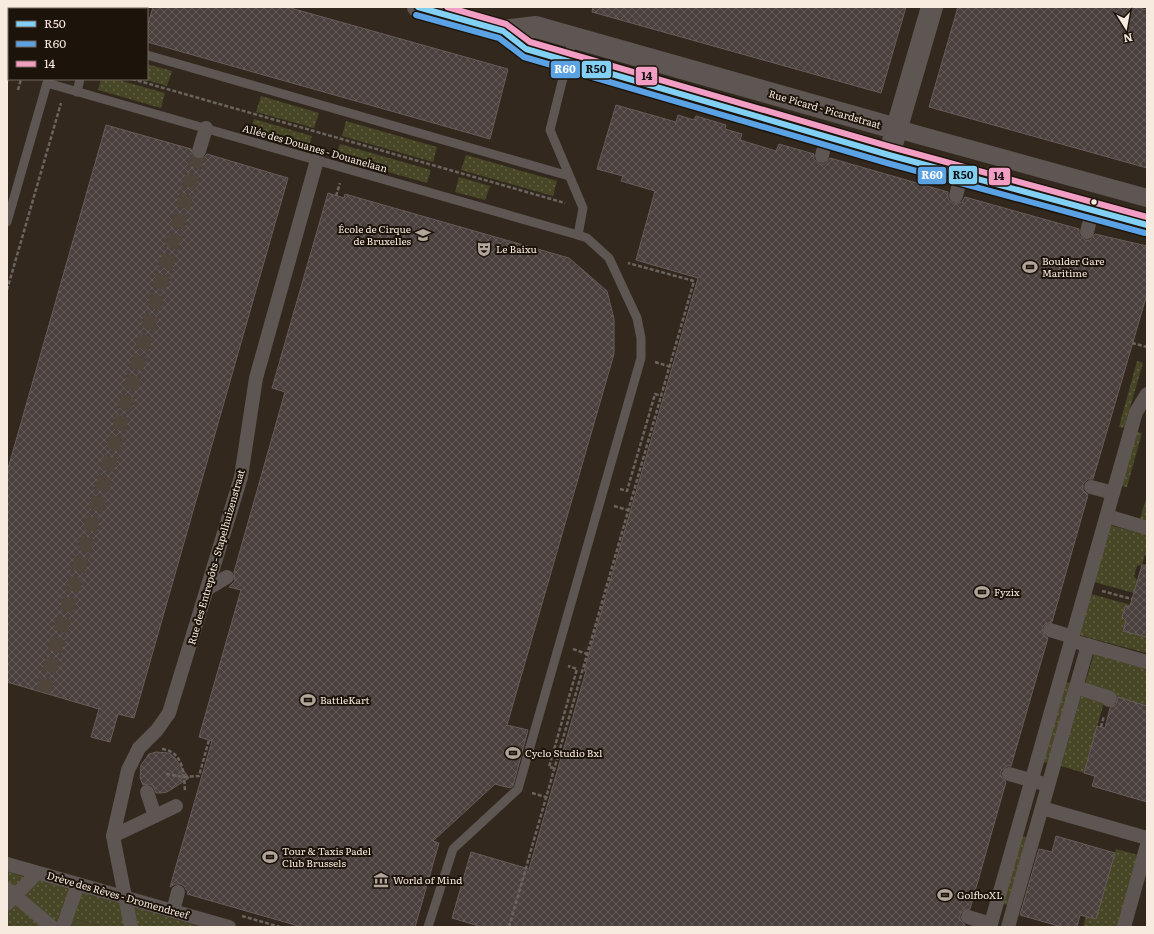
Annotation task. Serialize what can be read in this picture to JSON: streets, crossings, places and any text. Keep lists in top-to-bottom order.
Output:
{
  "streets": {
    "street": ["Rue Picard - Picardstraat", "Rue des Entrepôts - Stapelhuizenstraat", "Drève des Rêves - Dromendreef"],
    "lane": ["Allée des Douanes - Douanelaan"]
  },
  "crossings": [
    ["Allée des Douanes - Douanelaan", "Rue des Entrepôts - Stapelhuizenstraat"],
    ["Rue des Entrepôts - Stapelhuizenstraat", "Drève des Rêves - Dromendreef"]
  ],
  "places": {
    "school or university": ["École de Cirque de Bruxelles"],
    "theatre": ["Le Baixu"],
    "sports": [
      "Boulder Gare Maritime",
      "Fyzix",
      "BattleKart",
      "Cyclo Studio Bxl",
      "Tour & Taxis Padel Club Brussels",
      "GolfboXL"
    ],
    "museum": ["World of Mind"]
  },
  "lines": ["transit line R50", "transit line 14", "transit line R60"],
  "legend": ["R50", "R60", "14"],
  "north": "bottom"
}
